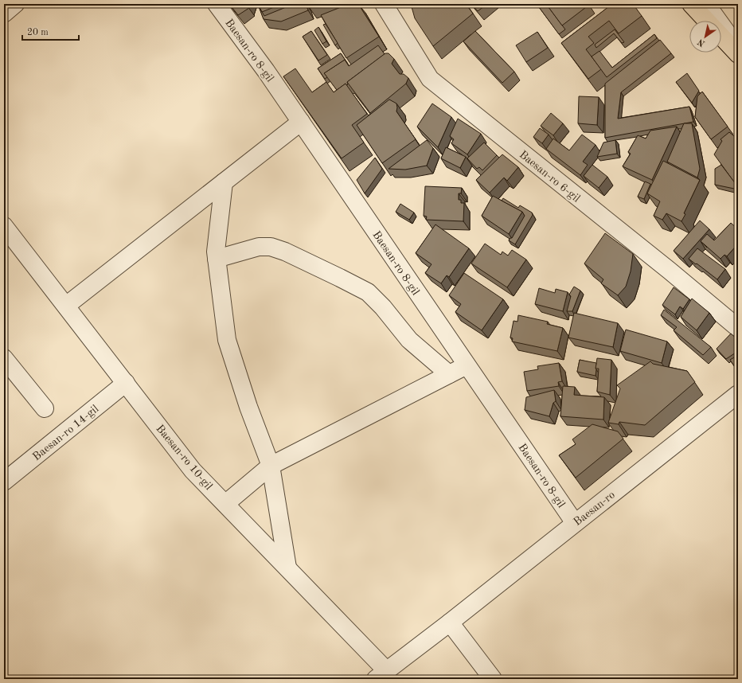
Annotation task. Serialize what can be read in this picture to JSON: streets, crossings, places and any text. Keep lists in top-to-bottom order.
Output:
{
  "streets": {
    "street": [
      "Baesan-ro 8-gil",
      "Baesan-ro 6-gil",
      "Baesan-ro 14-gil",
      "Baesan-ro 10-gil",
      "Baesan-ro"
    ]
  },
  "crossings": [
    ["Baesan-ro 8-gil", "Baesan-ro"],
    ["Baesan-ro 14-gil", "Baesan-ro 10-gil"],
    ["Baesan-ro 10-gil", "Baesan-ro"]
  ],
  "scale_bar": "20 m",
  "north": "bottom left"
}
